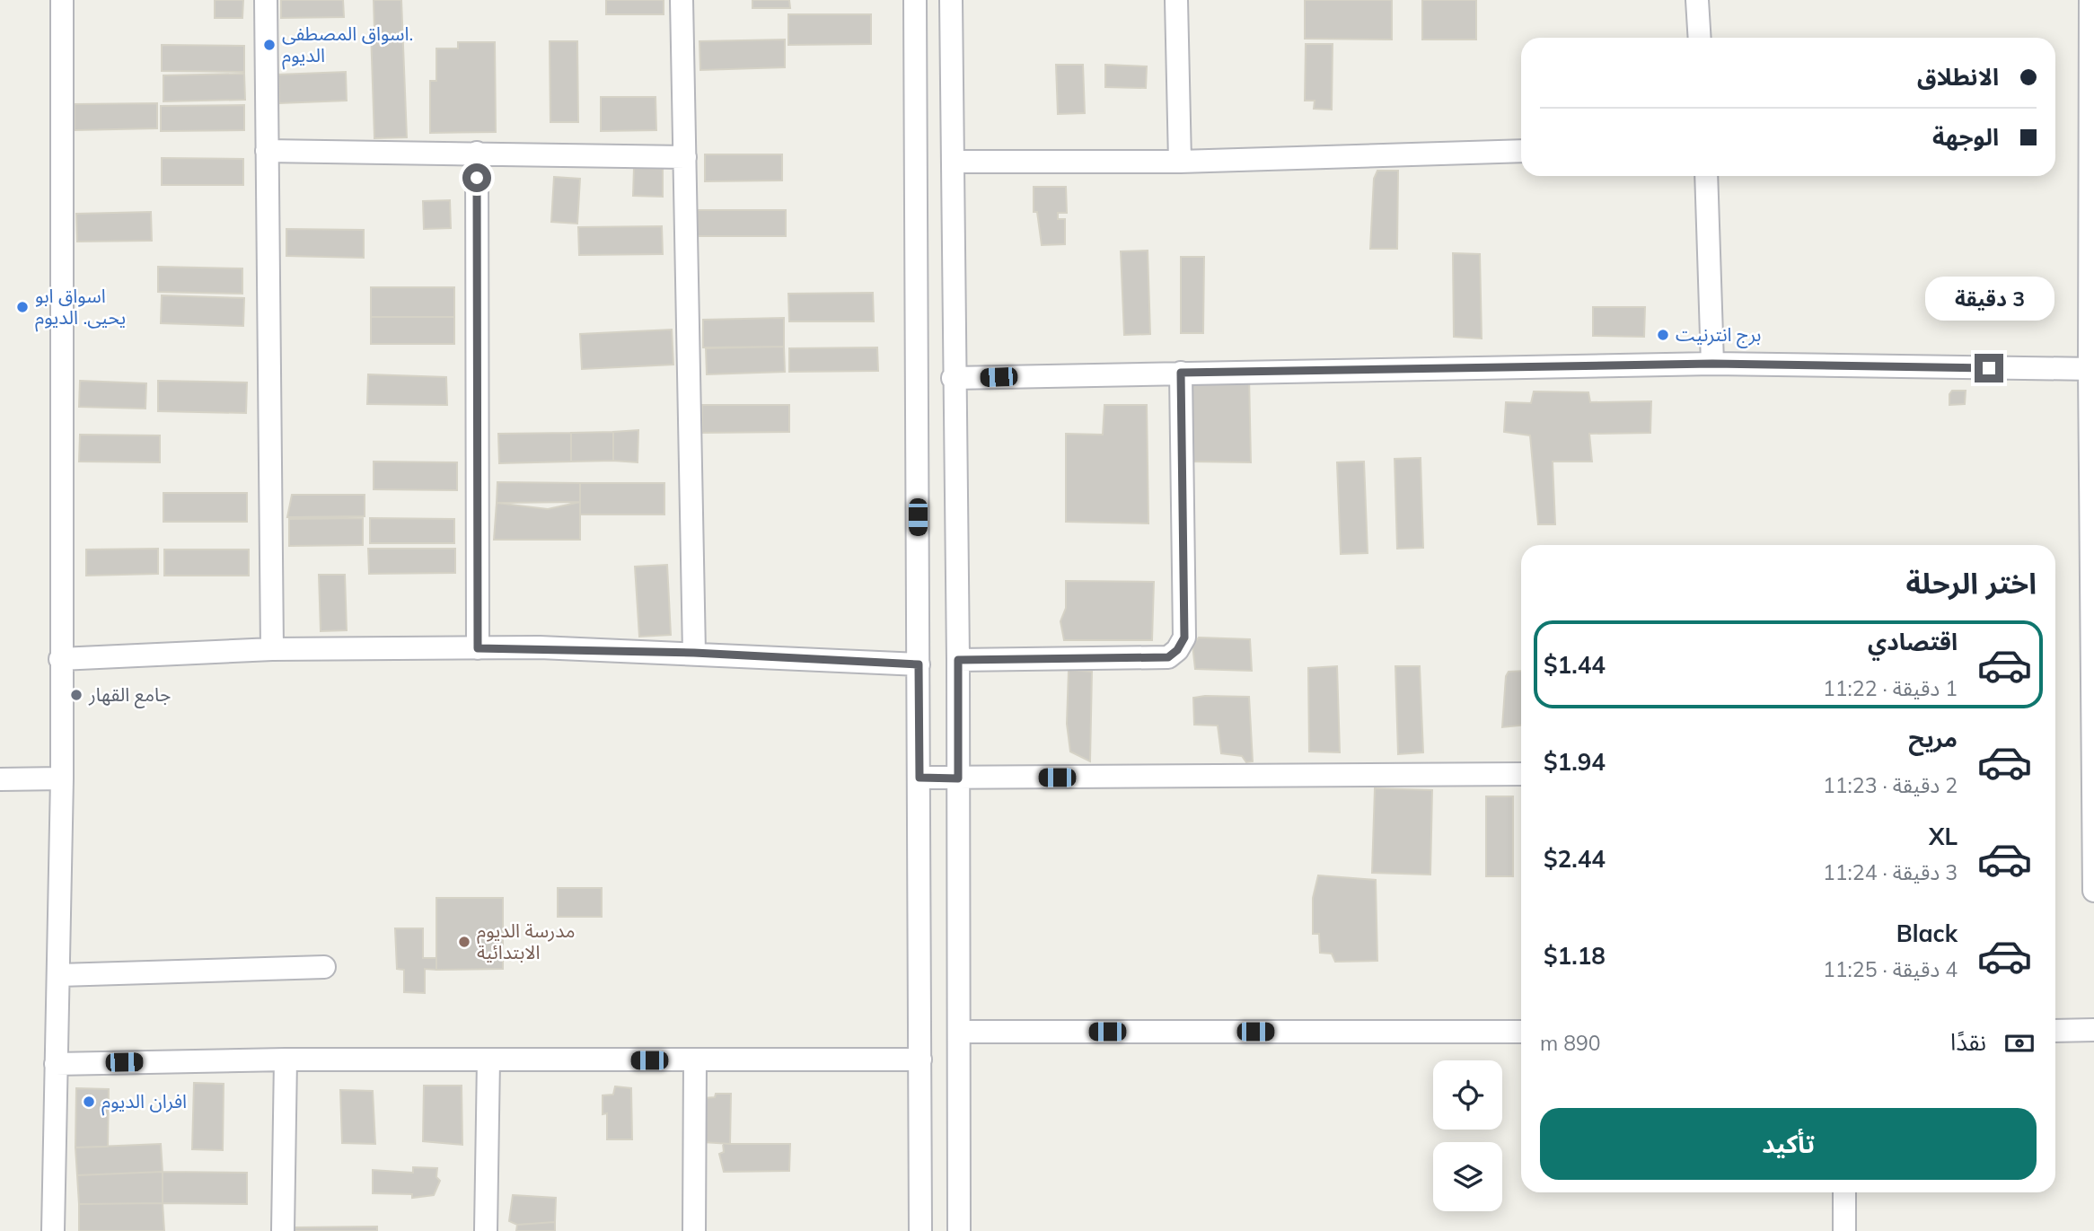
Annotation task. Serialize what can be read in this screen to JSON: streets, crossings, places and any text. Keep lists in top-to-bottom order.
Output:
{
  "places": [
    "اسواق المصطفى. الديوم",
    "اسواق ابو يحيى. الديوم",
    "برج انترنيت",
    "جامع القهار",
    "مدرسة الديوم الابتدائية",
    "افران الديوم"
  ],
  "page": {
    "banner": ["الانطلاق", "الوجهة"],
    "bubble": "3 دقيقة",
    "heading": "اختر الرحلة",
    "list": [
      {
        "name": "اقتصادي",
        "note": "1 دقيقة · 11:22",
        "value": "$1.44"
      },
      {
        "name": "مريح",
        "note": "2 دقيقة · 11:23",
        "value": "$1.94"
      },
      {
        "name": "XL",
        "note": "3 دقيقة · 11:24",
        "value": "$2.44"
      },
      {
        "name": "Black",
        "note": "4 دقيقة · 11:25",
        "value": "$1.18"
      }
    ],
    "pay": ["نقدًا", "890 m"],
    "buttons": "تأكيد"
  }
}
